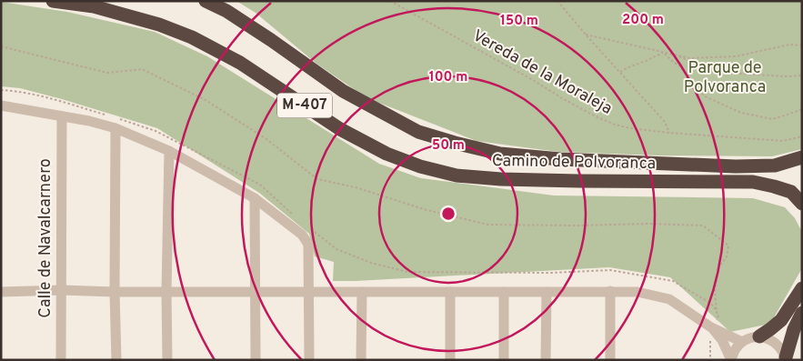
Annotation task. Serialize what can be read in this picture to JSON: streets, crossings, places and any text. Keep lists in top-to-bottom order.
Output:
{
  "streets": {
    "highway": ["M-407", "Camino de Polvoranca"],
    "street": ["Calle de Navalcarnero"],
    "path": ["Vereda de la Moraleja"]
  },
  "parks": ["Parque de Polvoranca"],
  "rings": [
    "200 m",
    "150 m",
    "100 m",
    "50 m"
  ]
}
